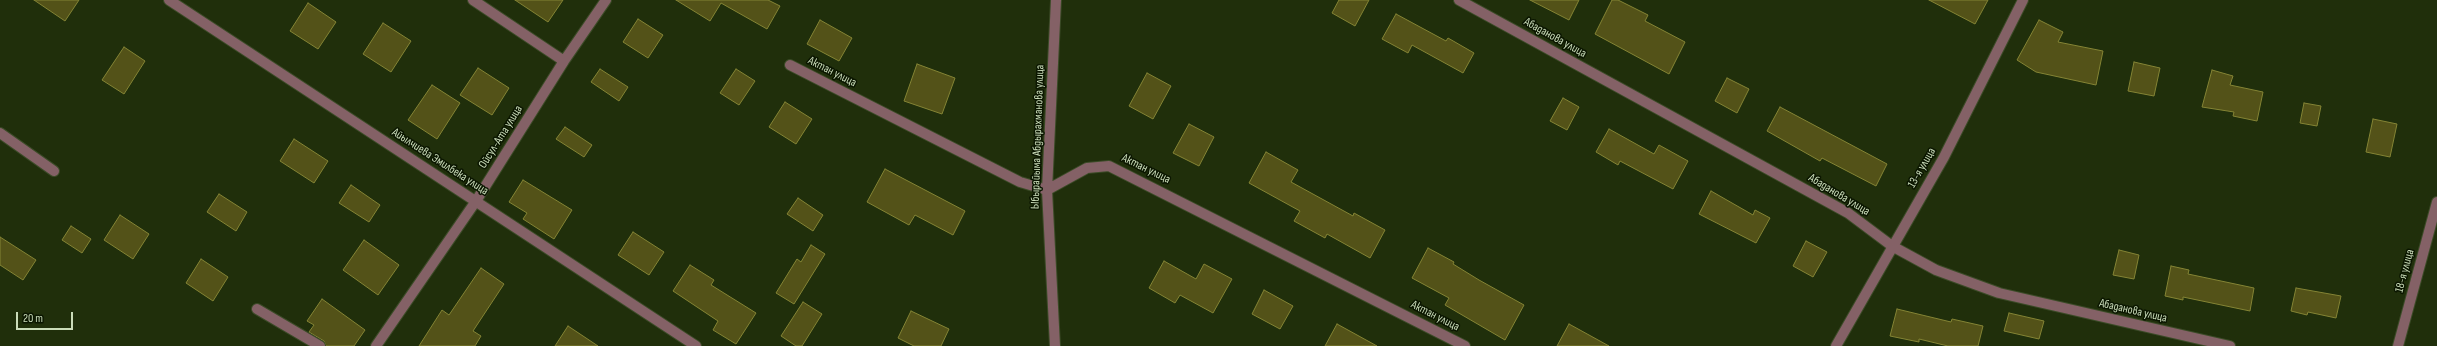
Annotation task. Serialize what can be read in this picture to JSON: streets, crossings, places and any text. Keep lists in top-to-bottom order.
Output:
{
  "streets": {
    "street": [
      "Абаданова улица",
      "Актан улица",
      "Ойсул-Ата улица",
      "Ыбырайыма Абдырахманова улица",
      "Айылчиева Эмилбека улица",
      "13-я улица",
      "18-я улица"
    ]
  },
  "crossings": [
    ["Абаданова улица", "13-я улица"],
    ["Актан улица", "Ыбырайыма Абдырахманова улица"],
    ["Ойсул-Ата улица", "Айылчиева Эмилбека улица"]
  ],
  "scale_bar": "20 m"
}
